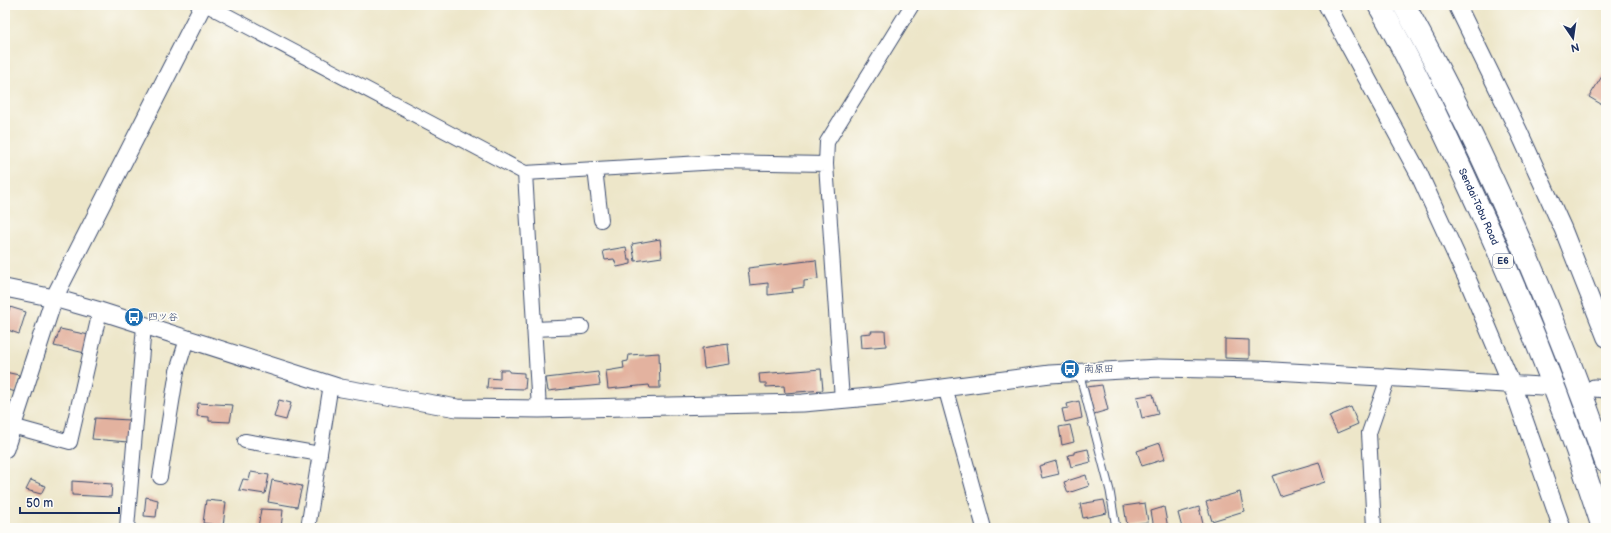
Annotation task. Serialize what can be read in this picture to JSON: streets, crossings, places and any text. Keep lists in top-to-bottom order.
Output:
{
  "streets": {
    "highway": ["Sendai-Tobu Road", "E6"]
  },
  "places": {
    "bus stop": ["四ツ谷", "南原田"]
  },
  "scale_bar": "50 m",
  "north": "bottom"
}
